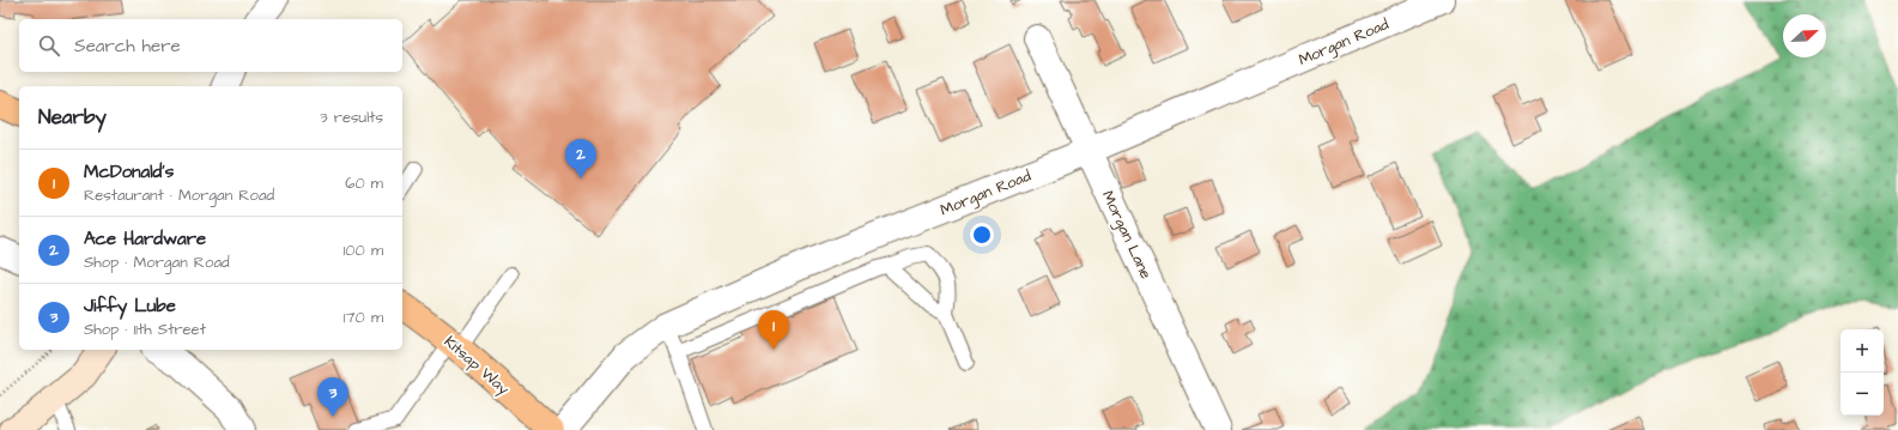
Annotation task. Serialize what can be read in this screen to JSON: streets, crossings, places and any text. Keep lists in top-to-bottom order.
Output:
{
  "streets": {
    "main road": ["Kitsap Way"],
    "street": ["Morgan Road", "Morgan Lane"]
  },
  "crossings": [
    ["Morgan Road", "Morgan Lane"]
  ],
  "north": "top right",
  "page": {
    "search": "Search here",
    "heading": ["Nearby", "3 results"],
    "pins": ["2", "1", "3"],
    "list": [
      {
        "mark": "1",
        "name": "McDonald's",
        "note": "Restaurant · Morgan Road",
        "value": "60 m"
      },
      {
        "mark": "2",
        "name": "Ace Hardware",
        "note": "Shop · Morgan Road",
        "value": "100 m"
      },
      {
        "mark": "3",
        "name": "Jiffy Lube",
        "note": "Shop · 11th Street",
        "value": "170 m"
      }
    ],
    "map_buttons": ["+", "−"]
  }
}
